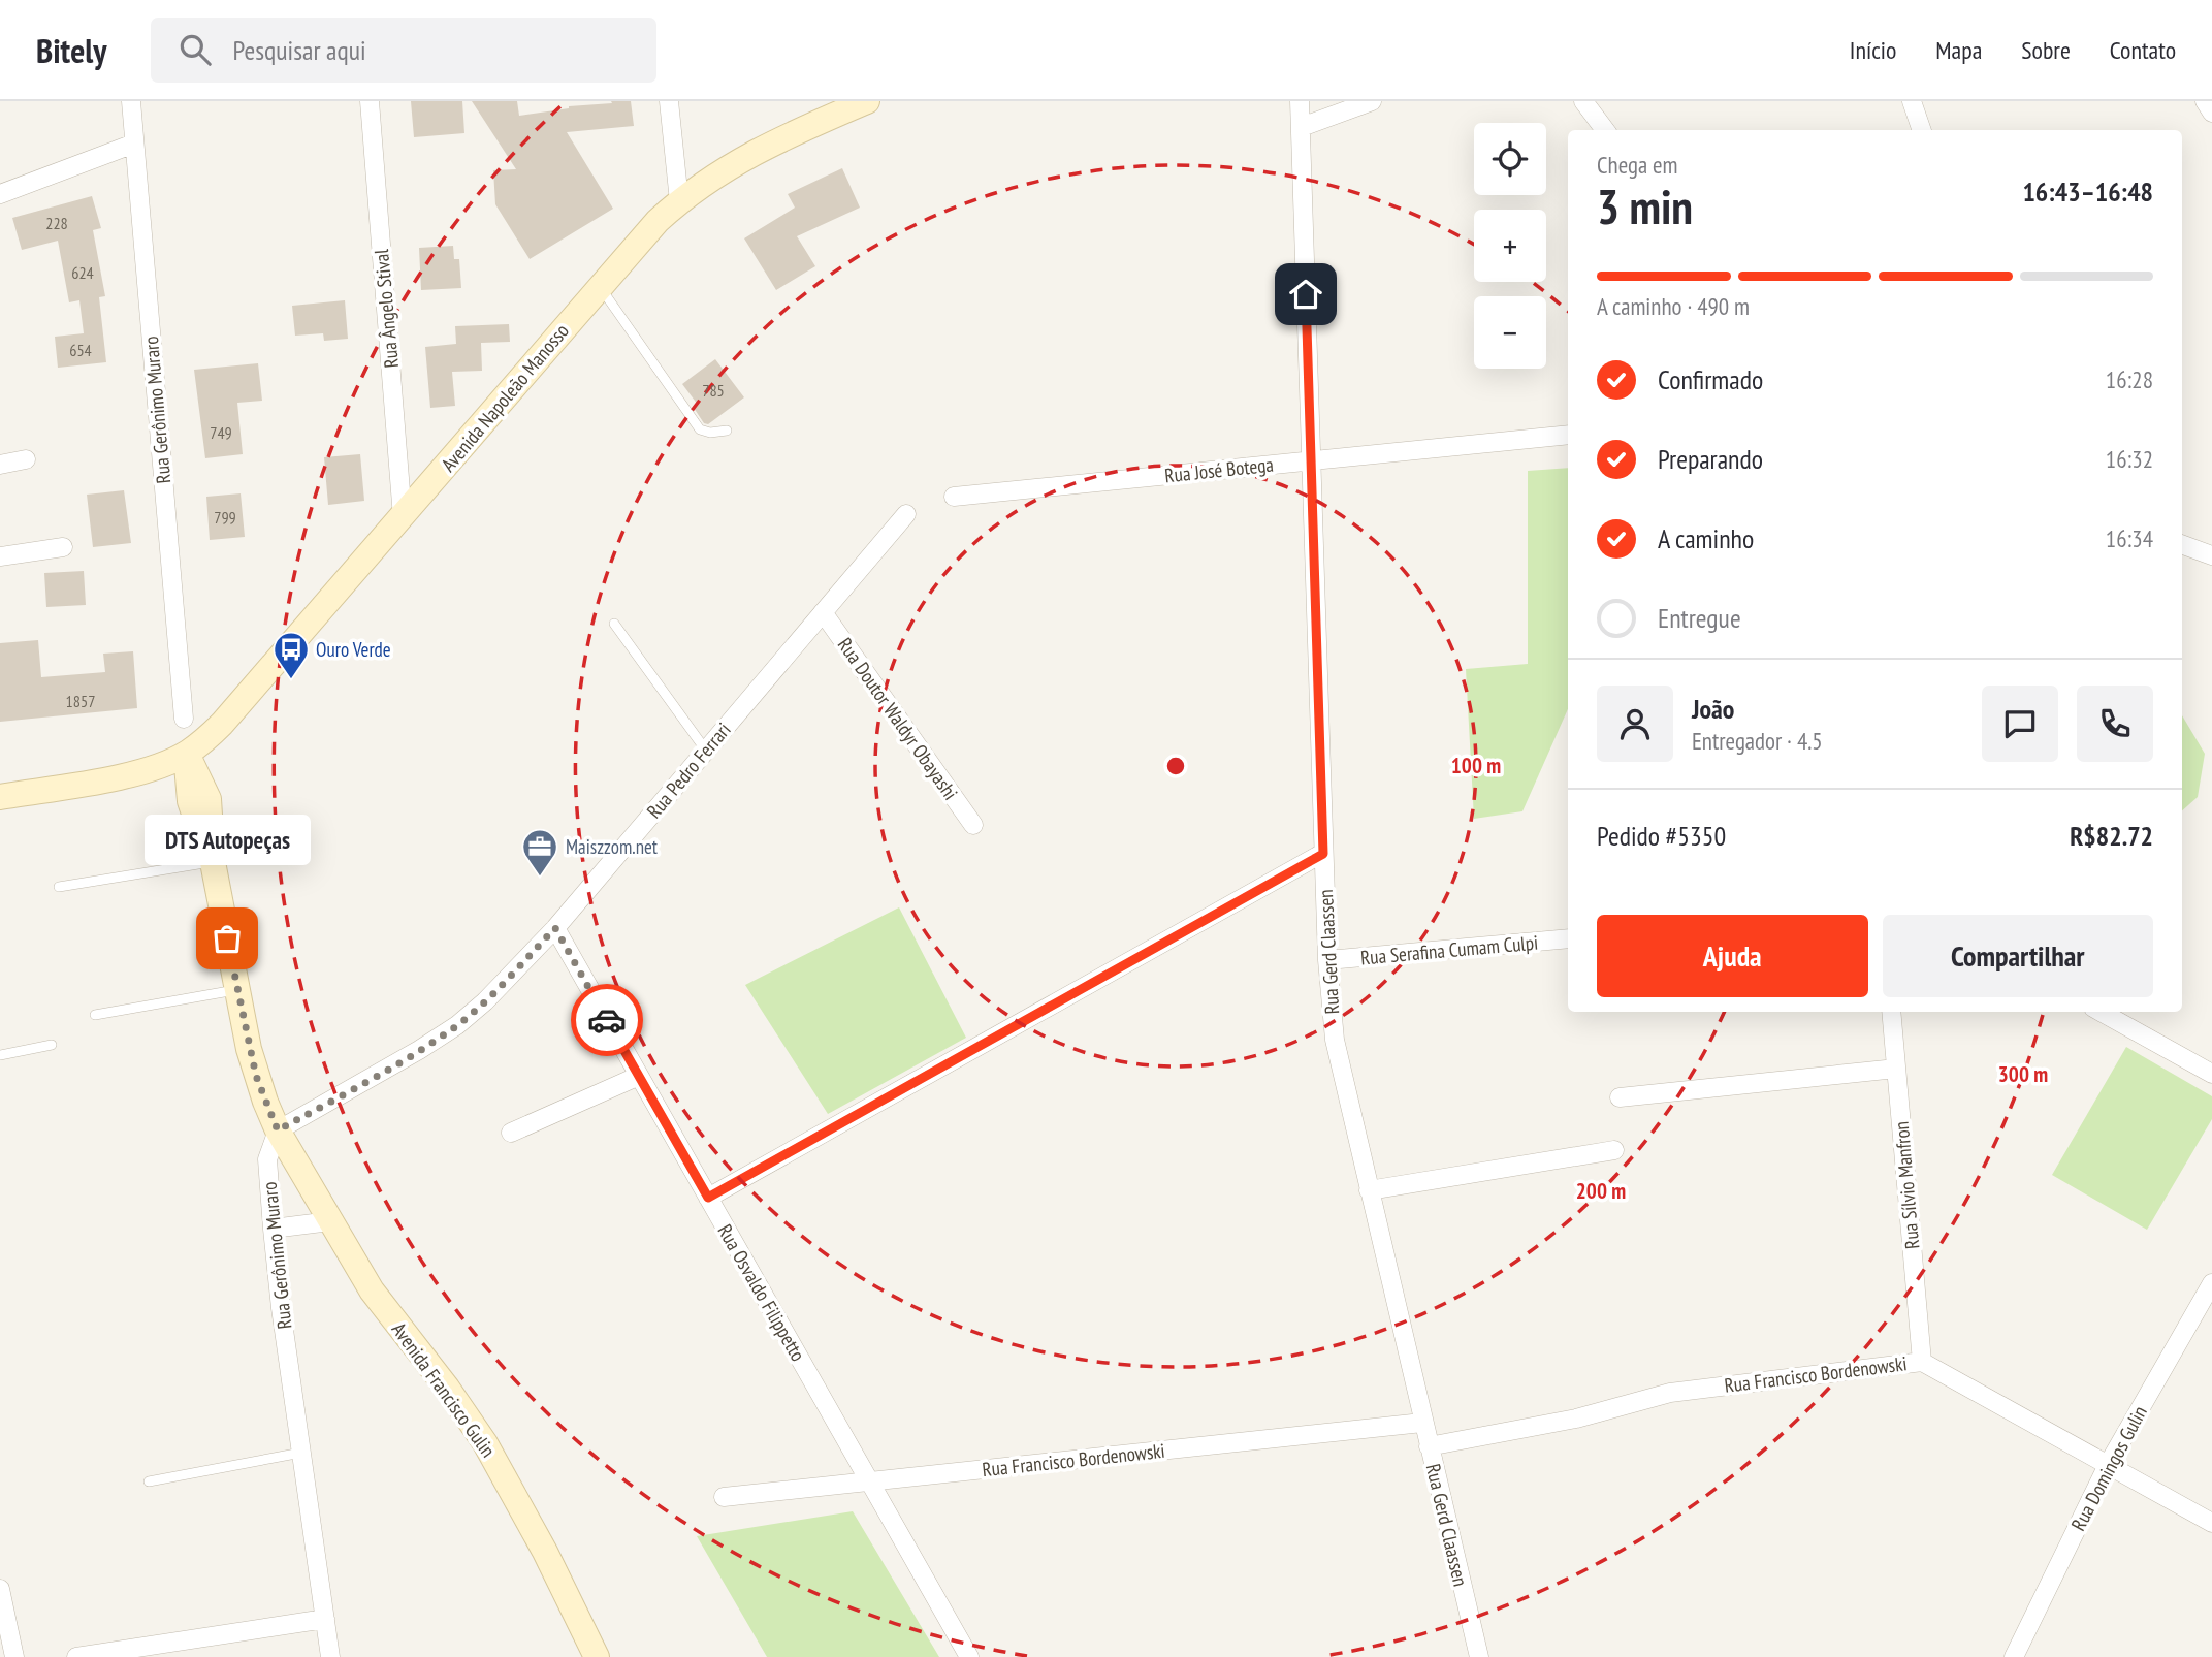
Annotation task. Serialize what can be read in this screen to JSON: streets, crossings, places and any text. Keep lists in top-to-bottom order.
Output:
{
  "streets": {
    "street": [
      "Rua Ângelo Stival",
      "Avenida Napoleão Manosso",
      "Rua Gerônimo Muraro",
      "Rua José Botega",
      "Rua Doutor Waldyr Obayashi",
      "Rua Pedro Ferrari",
      "Rua Serafina Cumam Culpi",
      "Rua Gerd Claassen",
      "Rua Sílvio Manfron",
      "Rua Osvaldo Filippetto",
      "Rua Francisco Bordenowski",
      "Avenida Francisco Gulin",
      "Rua Domingos Gulin"
    ]
  },
  "crossings": [
    ["Rua Ângelo Stival", "Avenida Napoleão Manosso"],
    ["Rua Gerônimo Muraro", "Rua Pedro Ferrari"],
    ["Rua Gerônimo Muraro", "Avenida Francisco Gulin"],
    ["Rua José Botega", "Rua Gerd Claassen"],
    ["Rua Doutor Waldyr Obayashi", "Rua Pedro Ferrari"],
    ["Rua Pedro Ferrari", "Rua Osvaldo Filippetto"],
    ["Rua Pedro Ferrari", "Avenida Francisco Gulin"],
    ["Rua Serafina Cumam Culpi", "Rua Gerd Claassen"],
    ["Rua Gerd Claassen", "Rua Francisco Bordenowski"],
    ["Rua Sílvio Manfron", "Rua Francisco Bordenowski"],
    ["Rua Osvaldo Filippetto", "Rua Francisco Bordenowski"],
    ["Rua Francisco Bordenowski", "Rua Domingos Gulin"]
  ],
  "places": {
    "bus stop": ["Ouro Verde"],
    "office": ["Maiszzom.net"],
    "other": ["DTS Autopeças"]
  },
  "house_numbers": [
    "228",
    "624",
    "654",
    "785",
    "749",
    "799",
    "1857"
  ],
  "page": {
    "header": "Bitely",
    "search": "Pesquisar aqui",
    "nav": [
      "Início",
      "Mapa",
      "Sobre",
      "Contato"
    ],
    "map_buttons": ["+", "−"],
    "heading": ["3 min", "Chega em", "16:43–16:48"],
    "panel": [
      "João",
      "Entregador · 4.5",
      "Pedido #5350",
      "R$82.72"
    ],
    "bar": "A caminho · 490 m",
    "list": [
      ["Confirmado", "16:28"],
      ["Preparando", "16:32"],
      ["A caminho", "16:34"],
      "Entregue"
    ],
    "bubble": "DTS Autopeças",
    "buttons": ["Ajuda", "Compartilhar"]
  },
  "rings": ["100 m", "300 m", "200 m"]
}
